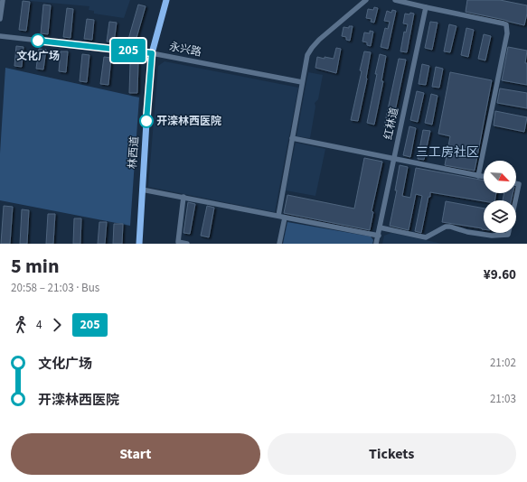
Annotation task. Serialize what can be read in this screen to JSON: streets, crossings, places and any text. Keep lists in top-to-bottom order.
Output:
{
  "streets": {
    "main road": ["林西道"],
    "street": ["永兴路", "红林道"]
  },
  "crossings": [
    ["永兴路", "林西道"]
  ],
  "districts": ["三工房社区"],
  "places": ["文化广场", "开滦林西医院"],
  "lines": ["bus line 205"],
  "north": "bottom right",
  "page": {
    "on_map": "205",
    "heading": ["5 min", "20:58 – 21:03 · Bus", "¥9.60"],
    "legs": ["4", "205"],
    "list": [
      {
        "name": "文化广场",
        "value": "21:02"
      },
      {
        "name": "开滦林西医院",
        "value": "21:03"
      }
    ],
    "buttons": ["Start", "Tickets"]
  }
}
